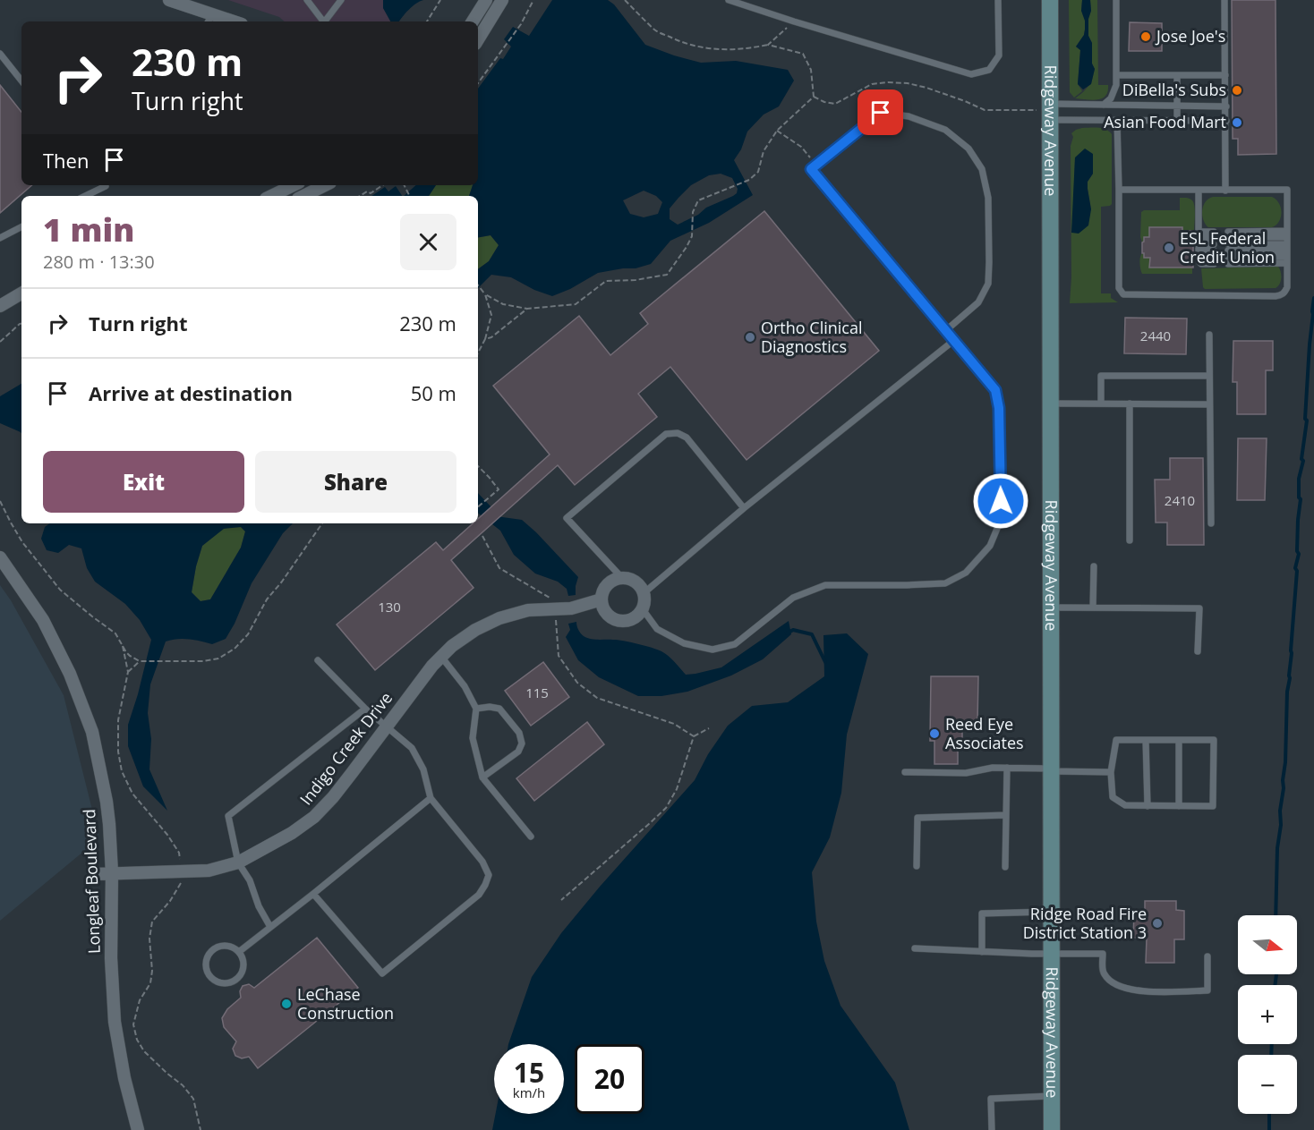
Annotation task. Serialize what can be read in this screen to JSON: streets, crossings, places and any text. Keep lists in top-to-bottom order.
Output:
{
  "streets": {
    "main road": ["Ridgeway Avenue"],
    "street": ["Indigo Creek Drive", "Longleaf Boulevard"]
  },
  "crossings": [
    ["Indigo Creek Drive", "Longleaf Boulevard"]
  ],
  "places": [
    "Jose Joe's",
    "DiBella's Subs",
    "Asian Food Mart",
    "ESL Federal Credit Union",
    "Ortho Clinical Diagnostics",
    "Reed Eye Associates",
    "Ridge Road Fire District Station 3",
    "LeChase Construction"
  ],
  "house_numbers": [
    "2440",
    "2410",
    "130",
    "115"
  ],
  "north": "right",
  "page": {
    "turn": ["230 m", "Turn right"],
    "then": "Then",
    "heading": ["1 min", "280 m · 13:30"],
    "list": [
      {
        "name": "Turn right",
        "value": "230 m"
      },
      {
        "name": "Arrive at destination",
        "value": "50 m"
      }
    ],
    "buttons": ["Exit", "Share"],
    "map_buttons": ["+", "−"],
    "speed": "15 km/h",
    "limit": "20"
  }
}
